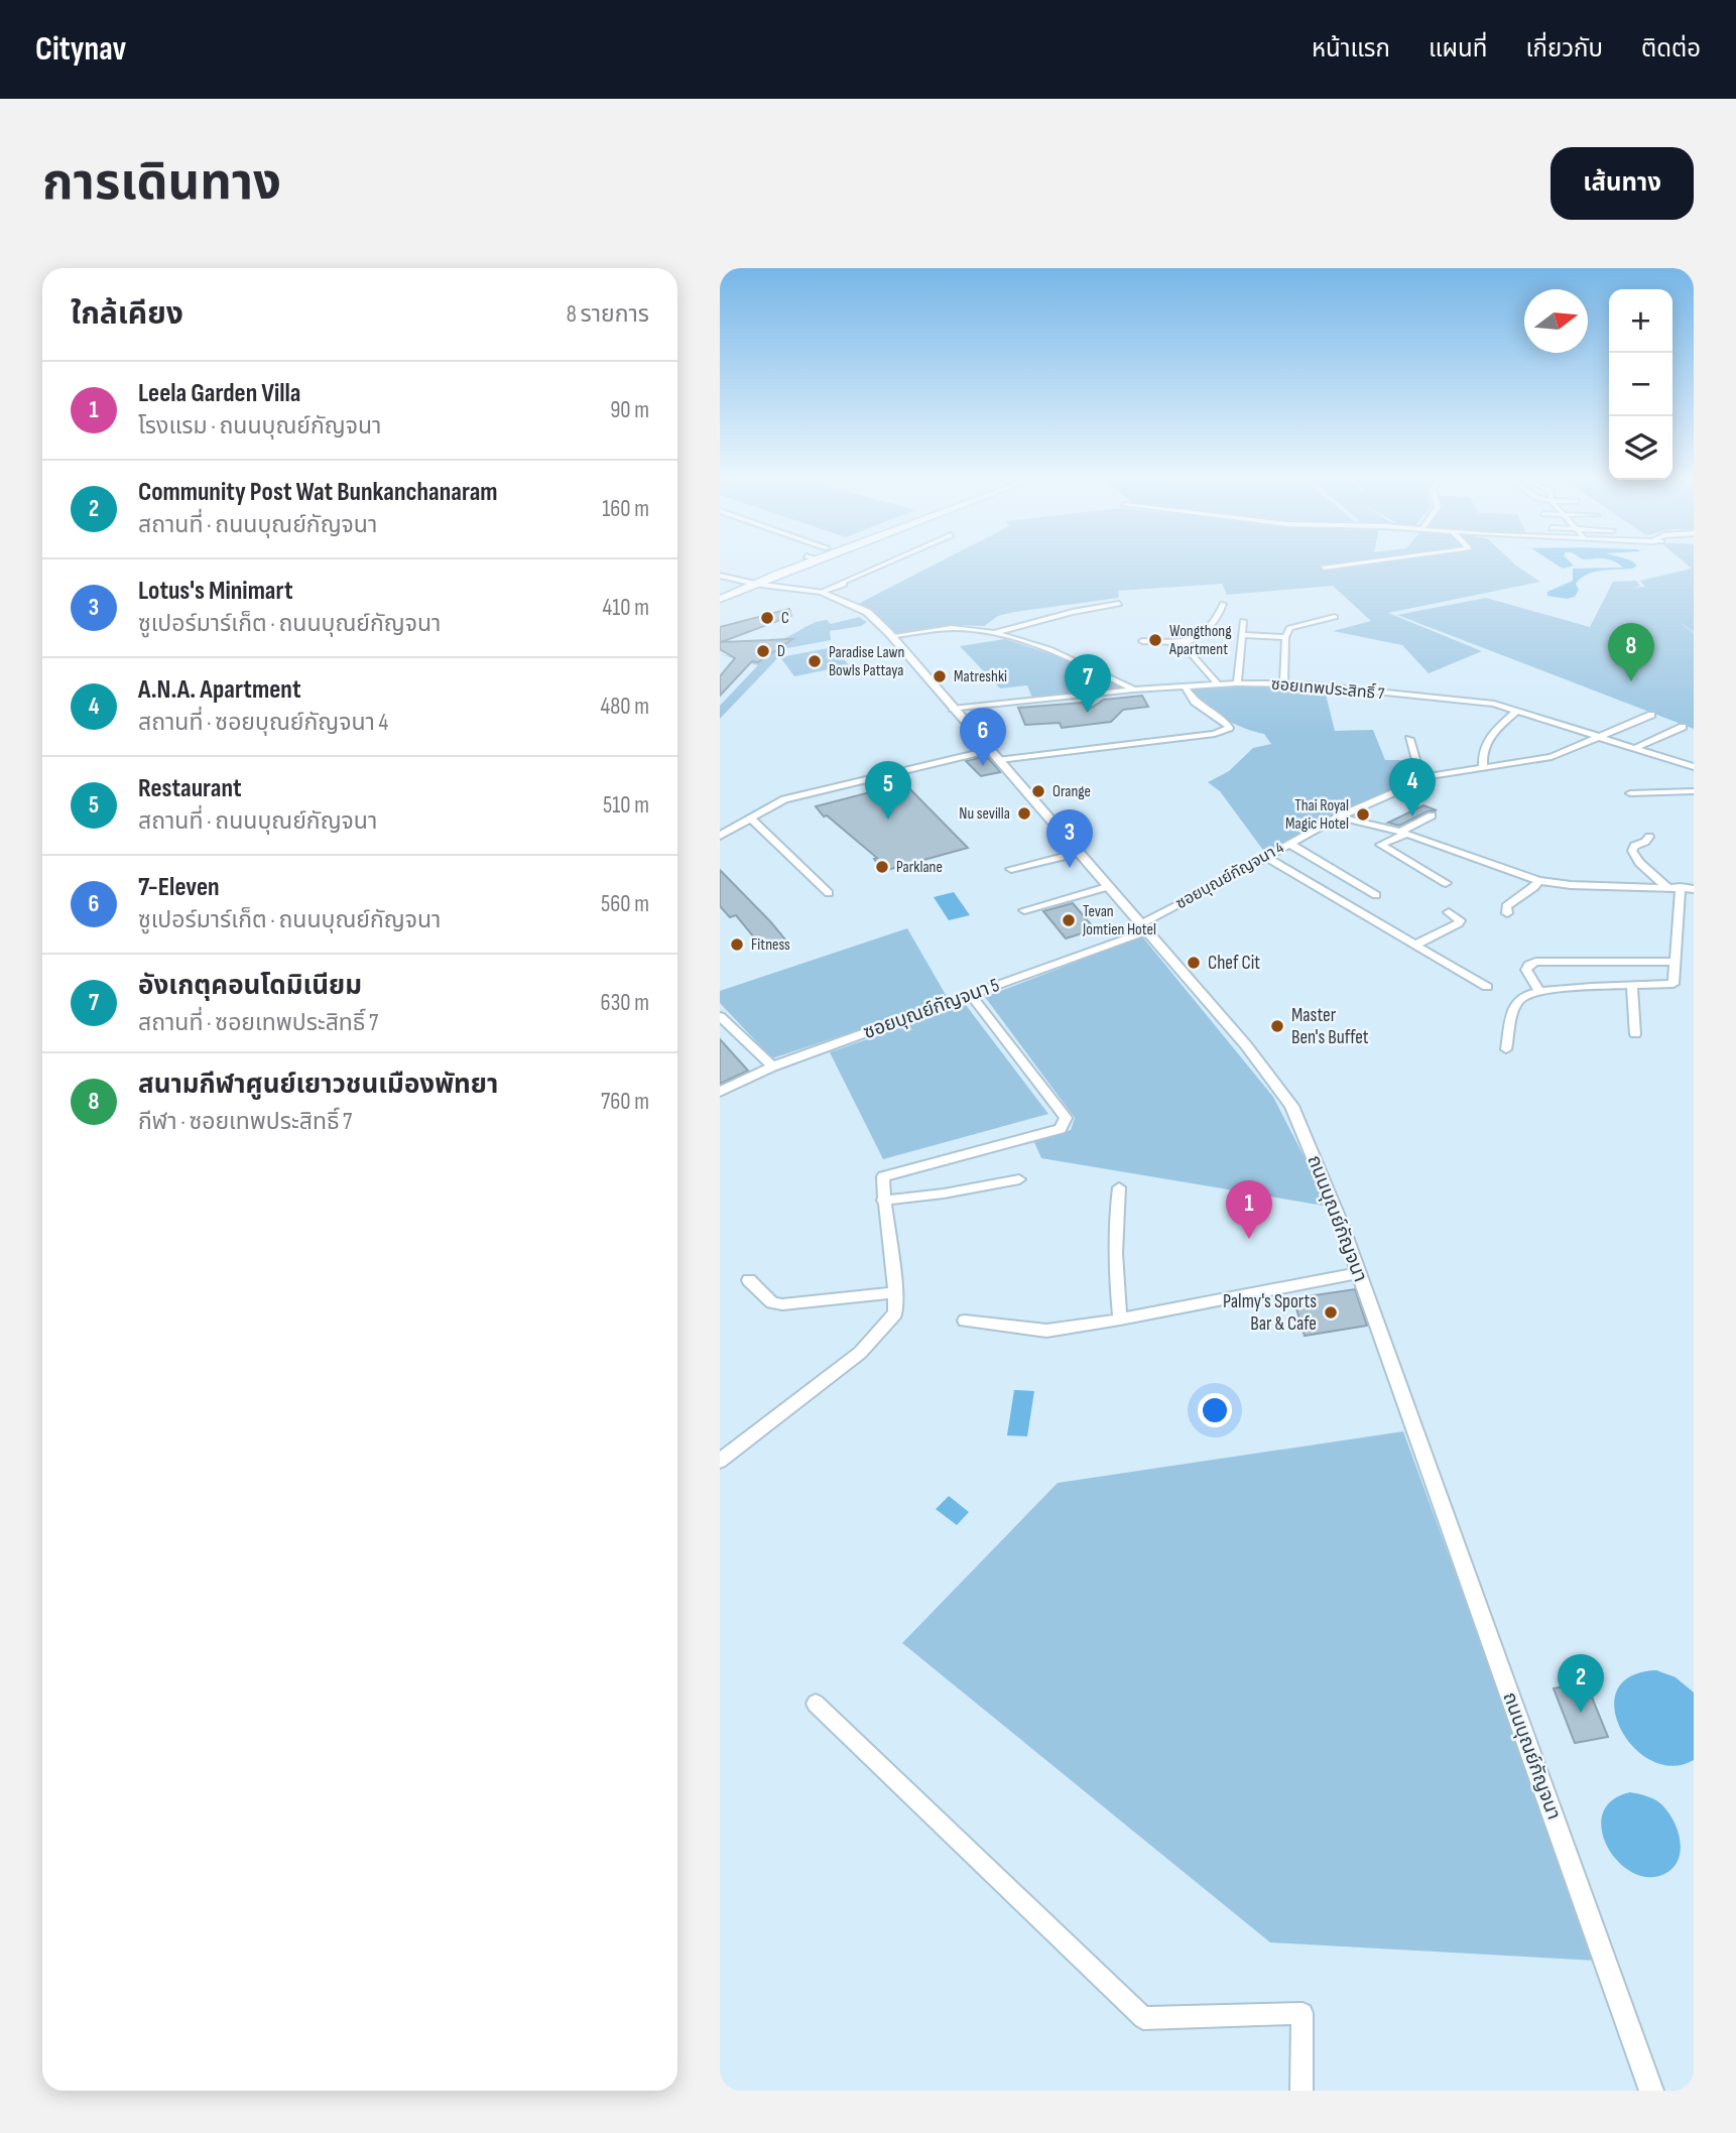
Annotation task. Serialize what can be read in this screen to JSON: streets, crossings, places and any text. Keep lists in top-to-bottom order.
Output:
{
  "streets": {
    "street": [
      "ซอยเทพประสิทธิ์ 7",
      "ซอยบุณย์กัญจนา 4",
      "ซอยบุณย์กัญจนา 5",
      "ถนนบุณย์กัญจนา"
    ]
  },
  "crossings": [
    ["ซอยเทพประสิทธิ์ 7", "ซอยบุณย์กัญจนา 4"],
    ["ซอยเทพประสิทธิ์ 7", "ถนนบุณย์กัญจนา"],
    ["ซอยบุณย์กัญจนา 4", "ซอยบุณย์กัญจนา 5"],
    ["ซอยบุณย์กัญจนา 4", "ถนนบุณย์กัญจนา"],
    ["ซอยบุณย์กัญจนา 5", "ถนนบุณย์กัญจนา"]
  ],
  "places": [
    "C",
    "Wongthong Apartment",
    "D",
    "Paradise Lawn Bowls Pattaya",
    "Matreshki",
    "Orange",
    "Nu sevilla",
    "Thai Royal Magic Hotel",
    "Parklane",
    "Tevan Jomtien Hotel",
    "Fitness",
    "Chef Cit",
    "Master Ben's Buffet",
    "Palmy's Sports Bar & Cafe"
  ],
  "north": "right",
  "page": {
    "header": "Citynav",
    "nav": [
      "หน้าแรก",
      "แผนที่",
      "เกี่ยวกับ",
      "ติดต่อ"
    ],
    "title": "การเดินทาง",
    "buttons": "เส้นทาง",
    "heading": ["ใกล้เคียง", "8 รายการ"],
    "map_buttons": ["+", "−"],
    "list": [
      {
        "mark": "1",
        "name": "Leela Garden Villa",
        "note": "โรงแรม · ถนนบุณย์กัญจนา",
        "value": "90 m"
      },
      {
        "mark": "2",
        "name": "Community Post Wat Bunkanchanaram",
        "note": "สถานที่ · ถนนบุณย์กัญจนา",
        "value": "160 m"
      },
      {
        "mark": "3",
        "name": "Lotus's Minimart",
        "note": "ซูเปอร์มาร์เก็ต · ถนนบุณย์กัญจนา",
        "value": "410 m"
      },
      {
        "mark": "4",
        "name": "A.N.A. Apartment",
        "note": "สถานที่ · ซอยบุณย์กัญจนา 4",
        "value": "480 m"
      },
      {
        "mark": "5",
        "name": "Restaurant",
        "note": "สถานที่ · ถนนบุณย์กัญจนา",
        "value": "510 m"
      },
      {
        "mark": "6",
        "name": "7-Eleven",
        "note": "ซูเปอร์มาร์เก็ต · ถนนบุณย์กัญจนา",
        "value": "560 m"
      },
      {
        "mark": "7",
        "name": "อังเกตุคอนโดมิเนียม",
        "note": "สถานที่ · ซอยเทพประสิทธิ์ 7",
        "value": "630 m"
      },
      {
        "mark": "8",
        "name": "สนามกีฬาศูนย์เยาวชนเมืองพัทยา",
        "note": "กีฬา · ซอยเทพประสิทธิ์ 7",
        "value": "760 m"
      }
    ],
    "pins": [
      "8",
      "7",
      "6",
      "4",
      "5",
      "3",
      "1",
      "2"
    ]
  }
}
